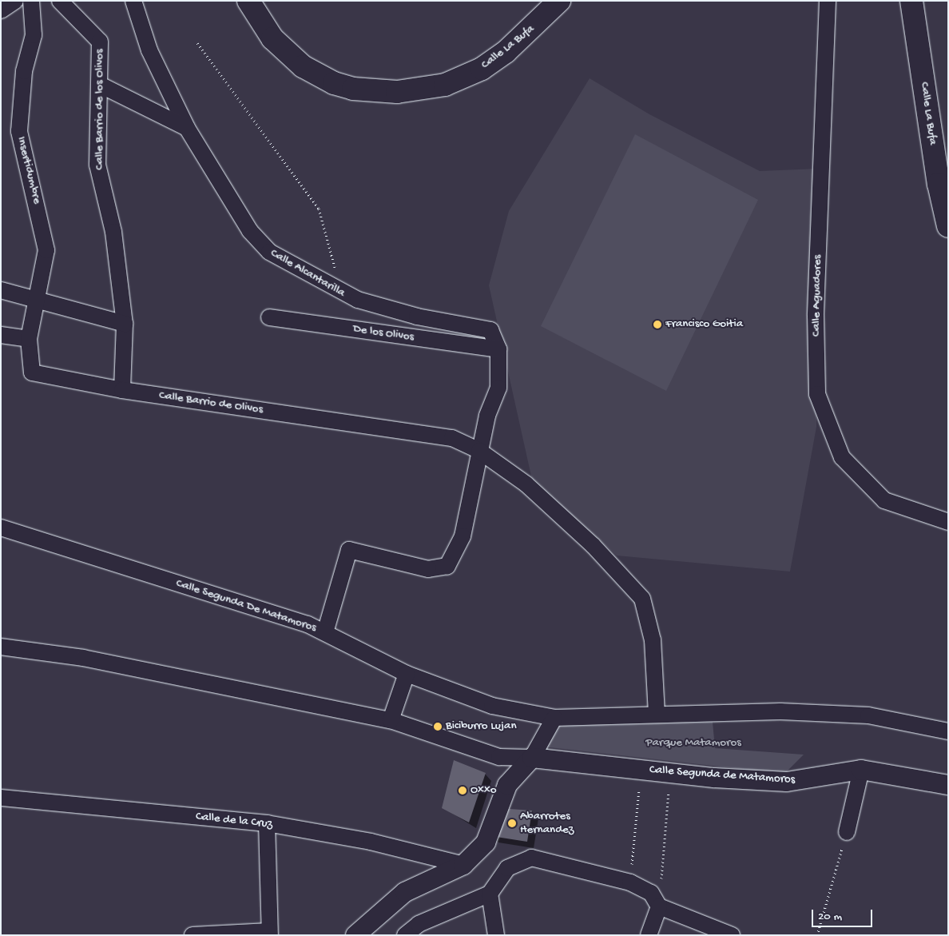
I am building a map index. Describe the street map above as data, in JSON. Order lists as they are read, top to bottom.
{
  "streets": {
    "main road": ["Calle La Bufa"],
    "street": [
      "Calle Barrio de los Olivos",
      "Insertidumbre",
      "Calle Alcantarilla",
      "Calle Aguadores",
      "De los Olivos",
      "Calle Barrio de Olivos",
      "Calle Segunda De Matamoros",
      "Calle Segunda de Matamoros",
      "Calle de la Cruz"
    ]
  },
  "crossings": [
    ["Calle Barrio de los Olivos", "Calle Barrio de Olivos"],
    ["Insertidumbre", "Calle Barrio de Olivos"],
    ["Calle Alcantarilla", "De los Olivos"]
  ],
  "parks": ["Parque Matamoros"],
  "places": [
    "Francisco Goitia",
    "Biciburro Lujan",
    "Oxxo",
    "Abarrotes Hernandez"
  ],
  "scale_bar": "20 m"
}
